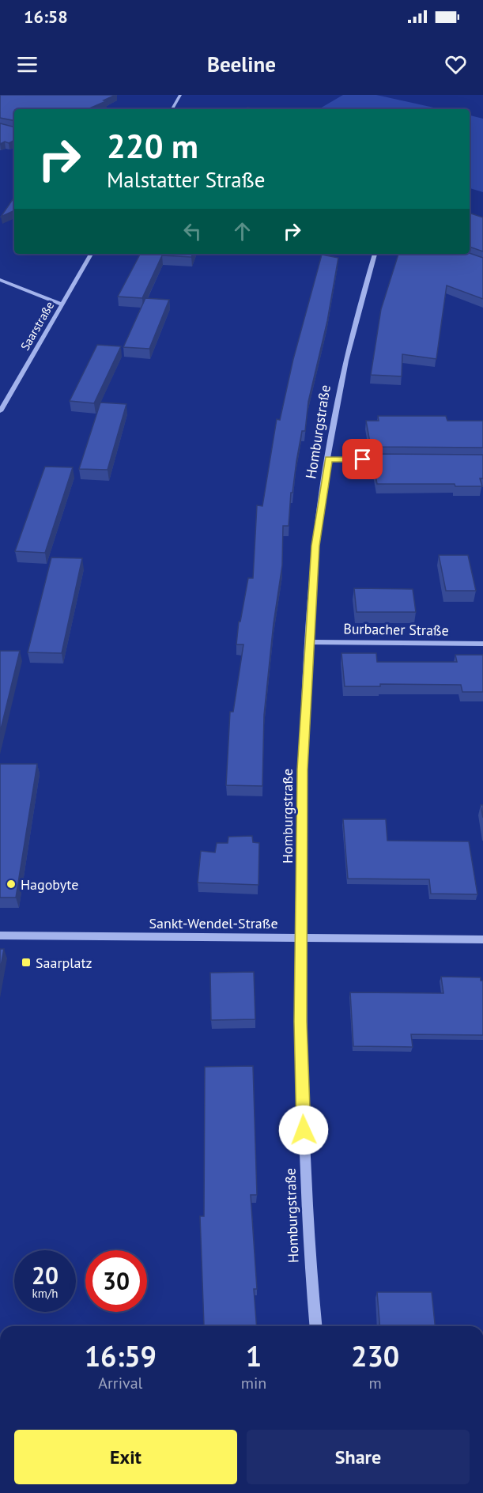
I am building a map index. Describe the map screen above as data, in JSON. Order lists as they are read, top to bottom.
{
  "streets": {
    "street": [
      "Saarstraße",
      "Homburgstraße",
      "Burbacher Straße",
      "Sankt-Wendel-Straße"
    ]
  },
  "crossings": [
    ["Homburgstraße", "Burbacher Straße"],
    ["Homburgstraße", "Sankt-Wendel-Straße"]
  ],
  "places": {
    "other": ["Hagobyte"],
    "transit": ["Saarplatz"]
  },
  "page": {
    "status": "16:58",
    "header": "Beeline",
    "turn": ["220 m", "Malstatter Straße"],
    "speed": "20 km/h",
    "limit": "30",
    "eta": [
      "16:59",
      "Arrival",
      "1",
      "min",
      "230",
      "m"
    ],
    "buttons": ["Exit", "Share"]
  }
}
